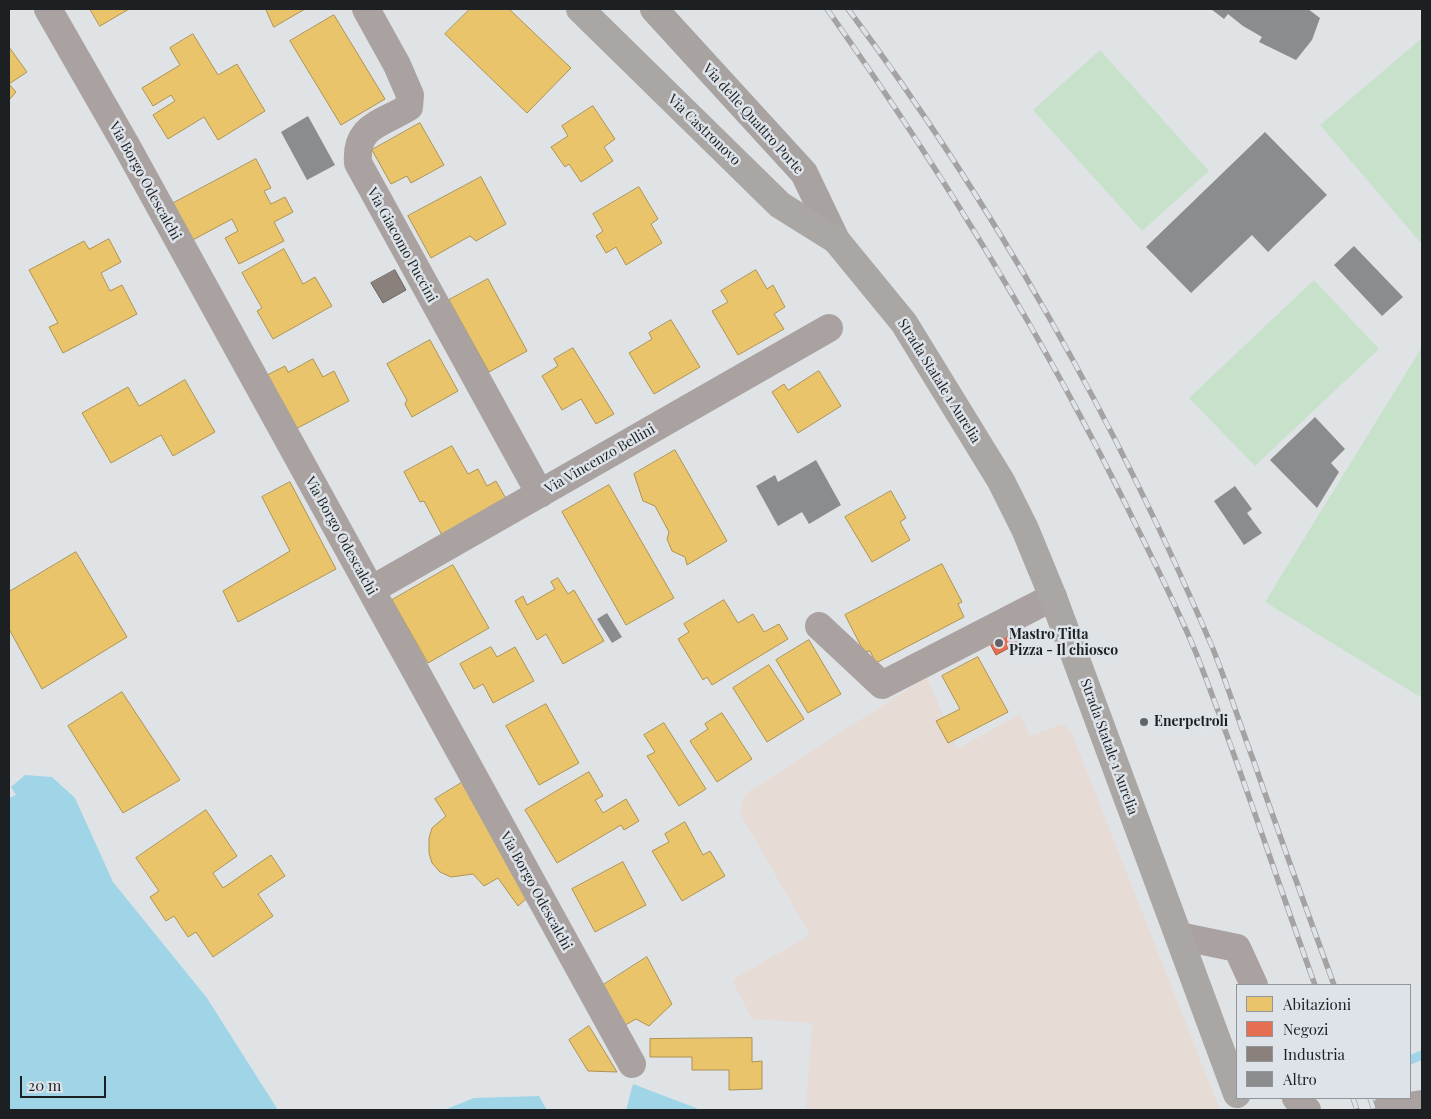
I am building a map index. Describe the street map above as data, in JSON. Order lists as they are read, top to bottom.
{
  "streets": {
    "main road": ["Via delle Quattro Porte", "Via Castronovo", "Strada Statale 1 Aurelia"],
    "street": ["Via Borgo Odescalchi", "Via Giacomo Puccini", "Via Vincenzo Bellini"]
  },
  "crossings": [
    ["Via delle Quattro Porte", "Via Castronovo"],
    ["Via delle Quattro Porte", "Strada Statale 1 Aurelia"],
    ["Via Castronovo", "Strada Statale 1 Aurelia"],
    ["Via Borgo Odescalchi", "Via Vincenzo Bellini"],
    ["Via Giacomo Puccini", "Via Vincenzo Bellini"]
  ],
  "places": ["Mastro Titta Pizza - Il chiosco", "Enerpetroli"],
  "legend": [
    "Abitazioni",
    "Negozi",
    "Industria",
    "Altro"
  ],
  "scale_bar": "20 m"
}
